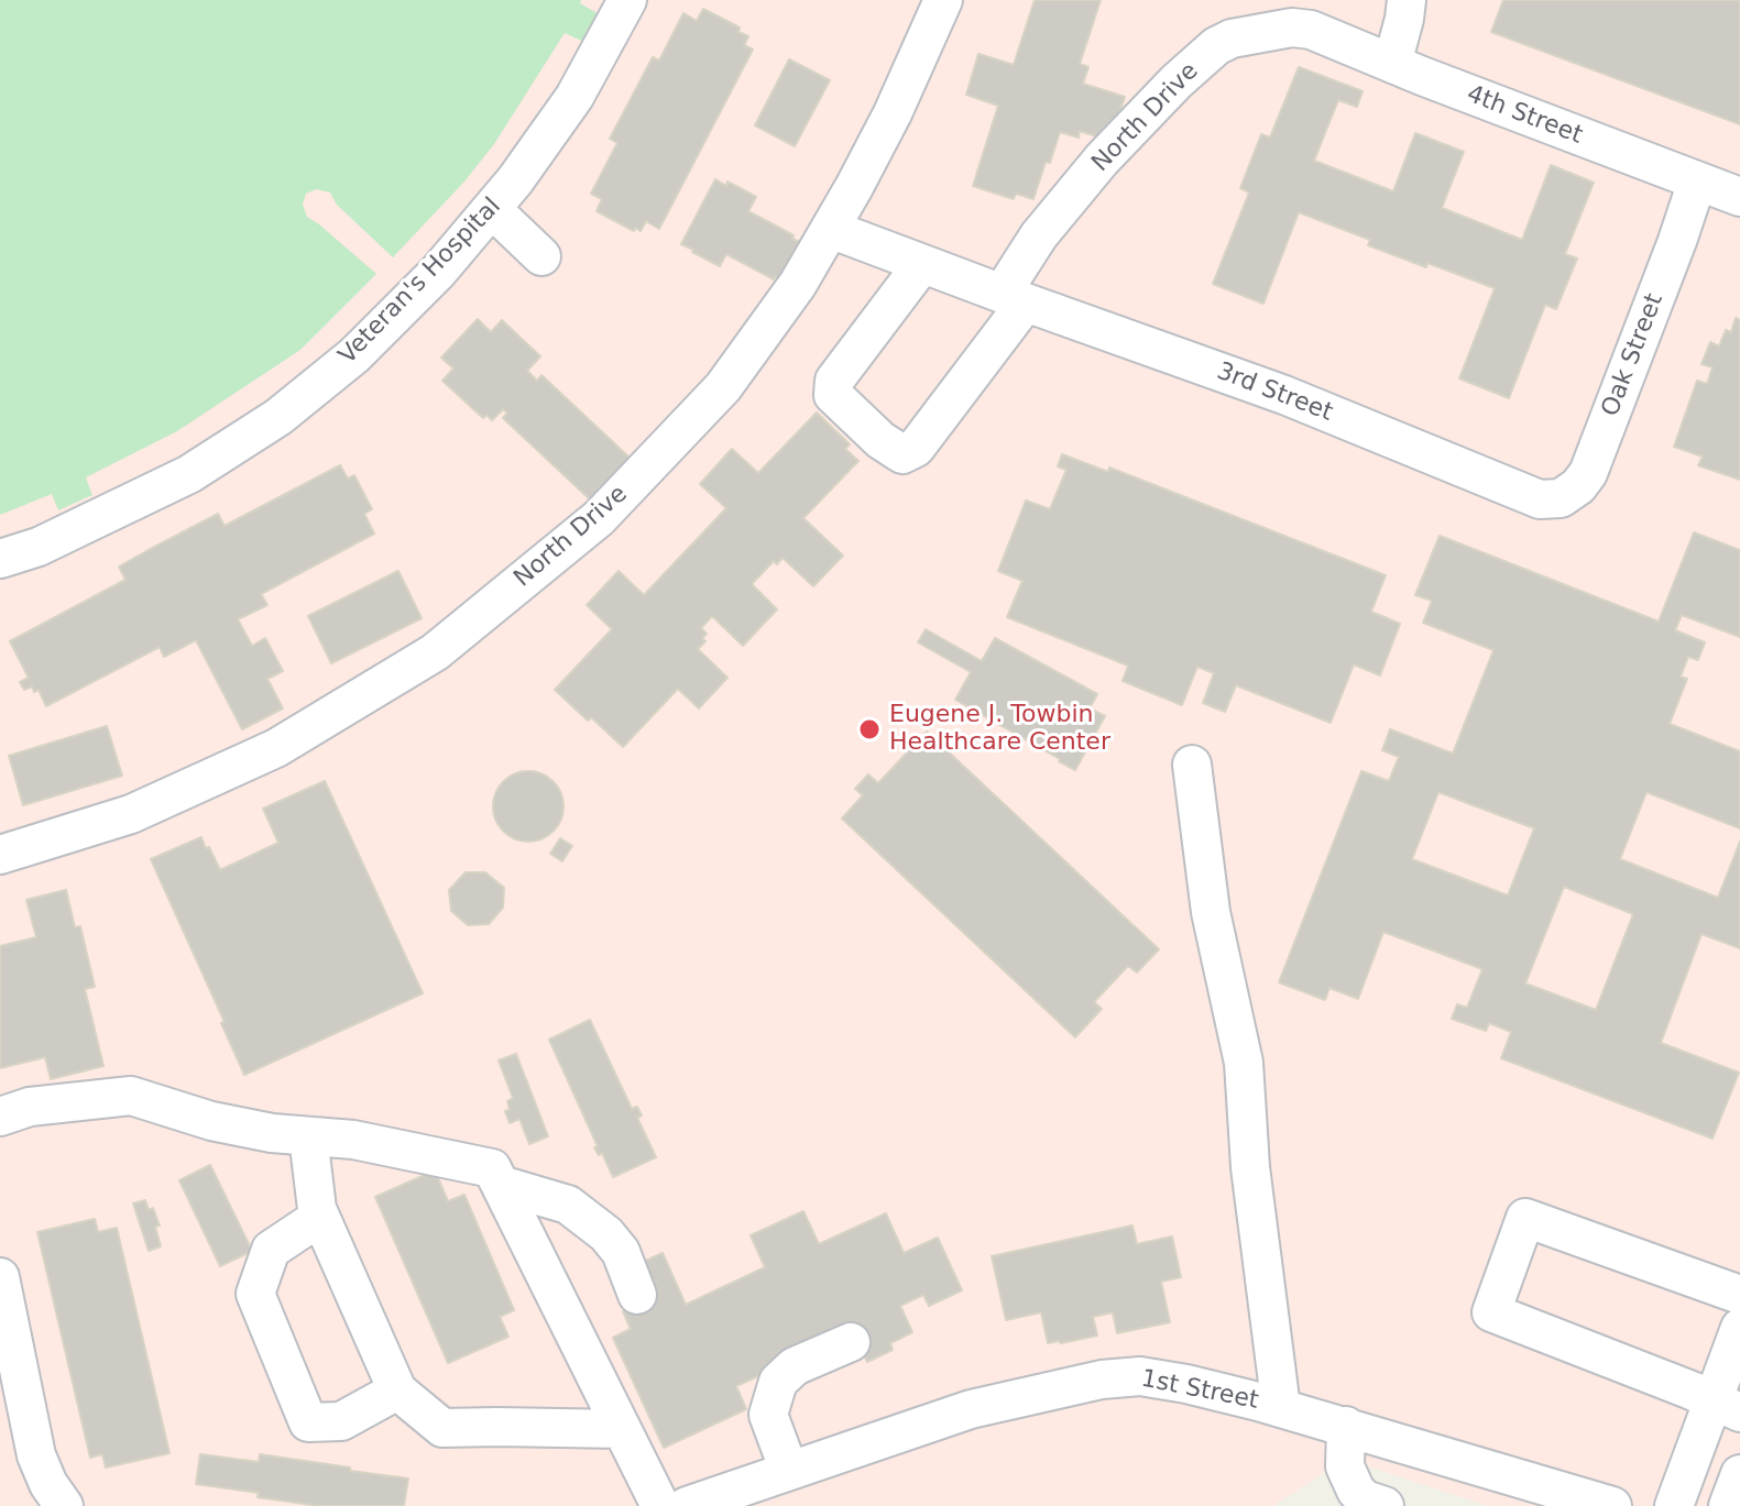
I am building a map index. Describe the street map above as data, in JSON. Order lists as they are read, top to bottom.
{
  "streets": {
    "street": [
      "4th Street",
      "North Drive",
      "Veteran's Hospital",
      "Oak Street",
      "3rd Street",
      "1st Street"
    ]
  },
  "crossings": [
    ["4th Street", "North Drive"],
    ["4th Street", "Oak Street"],
    ["North Drive", "3rd Street"],
    ["Oak Street", "3rd Street"]
  ],
  "places": ["Eugene J. Towbin Healthcare Center"]
}
